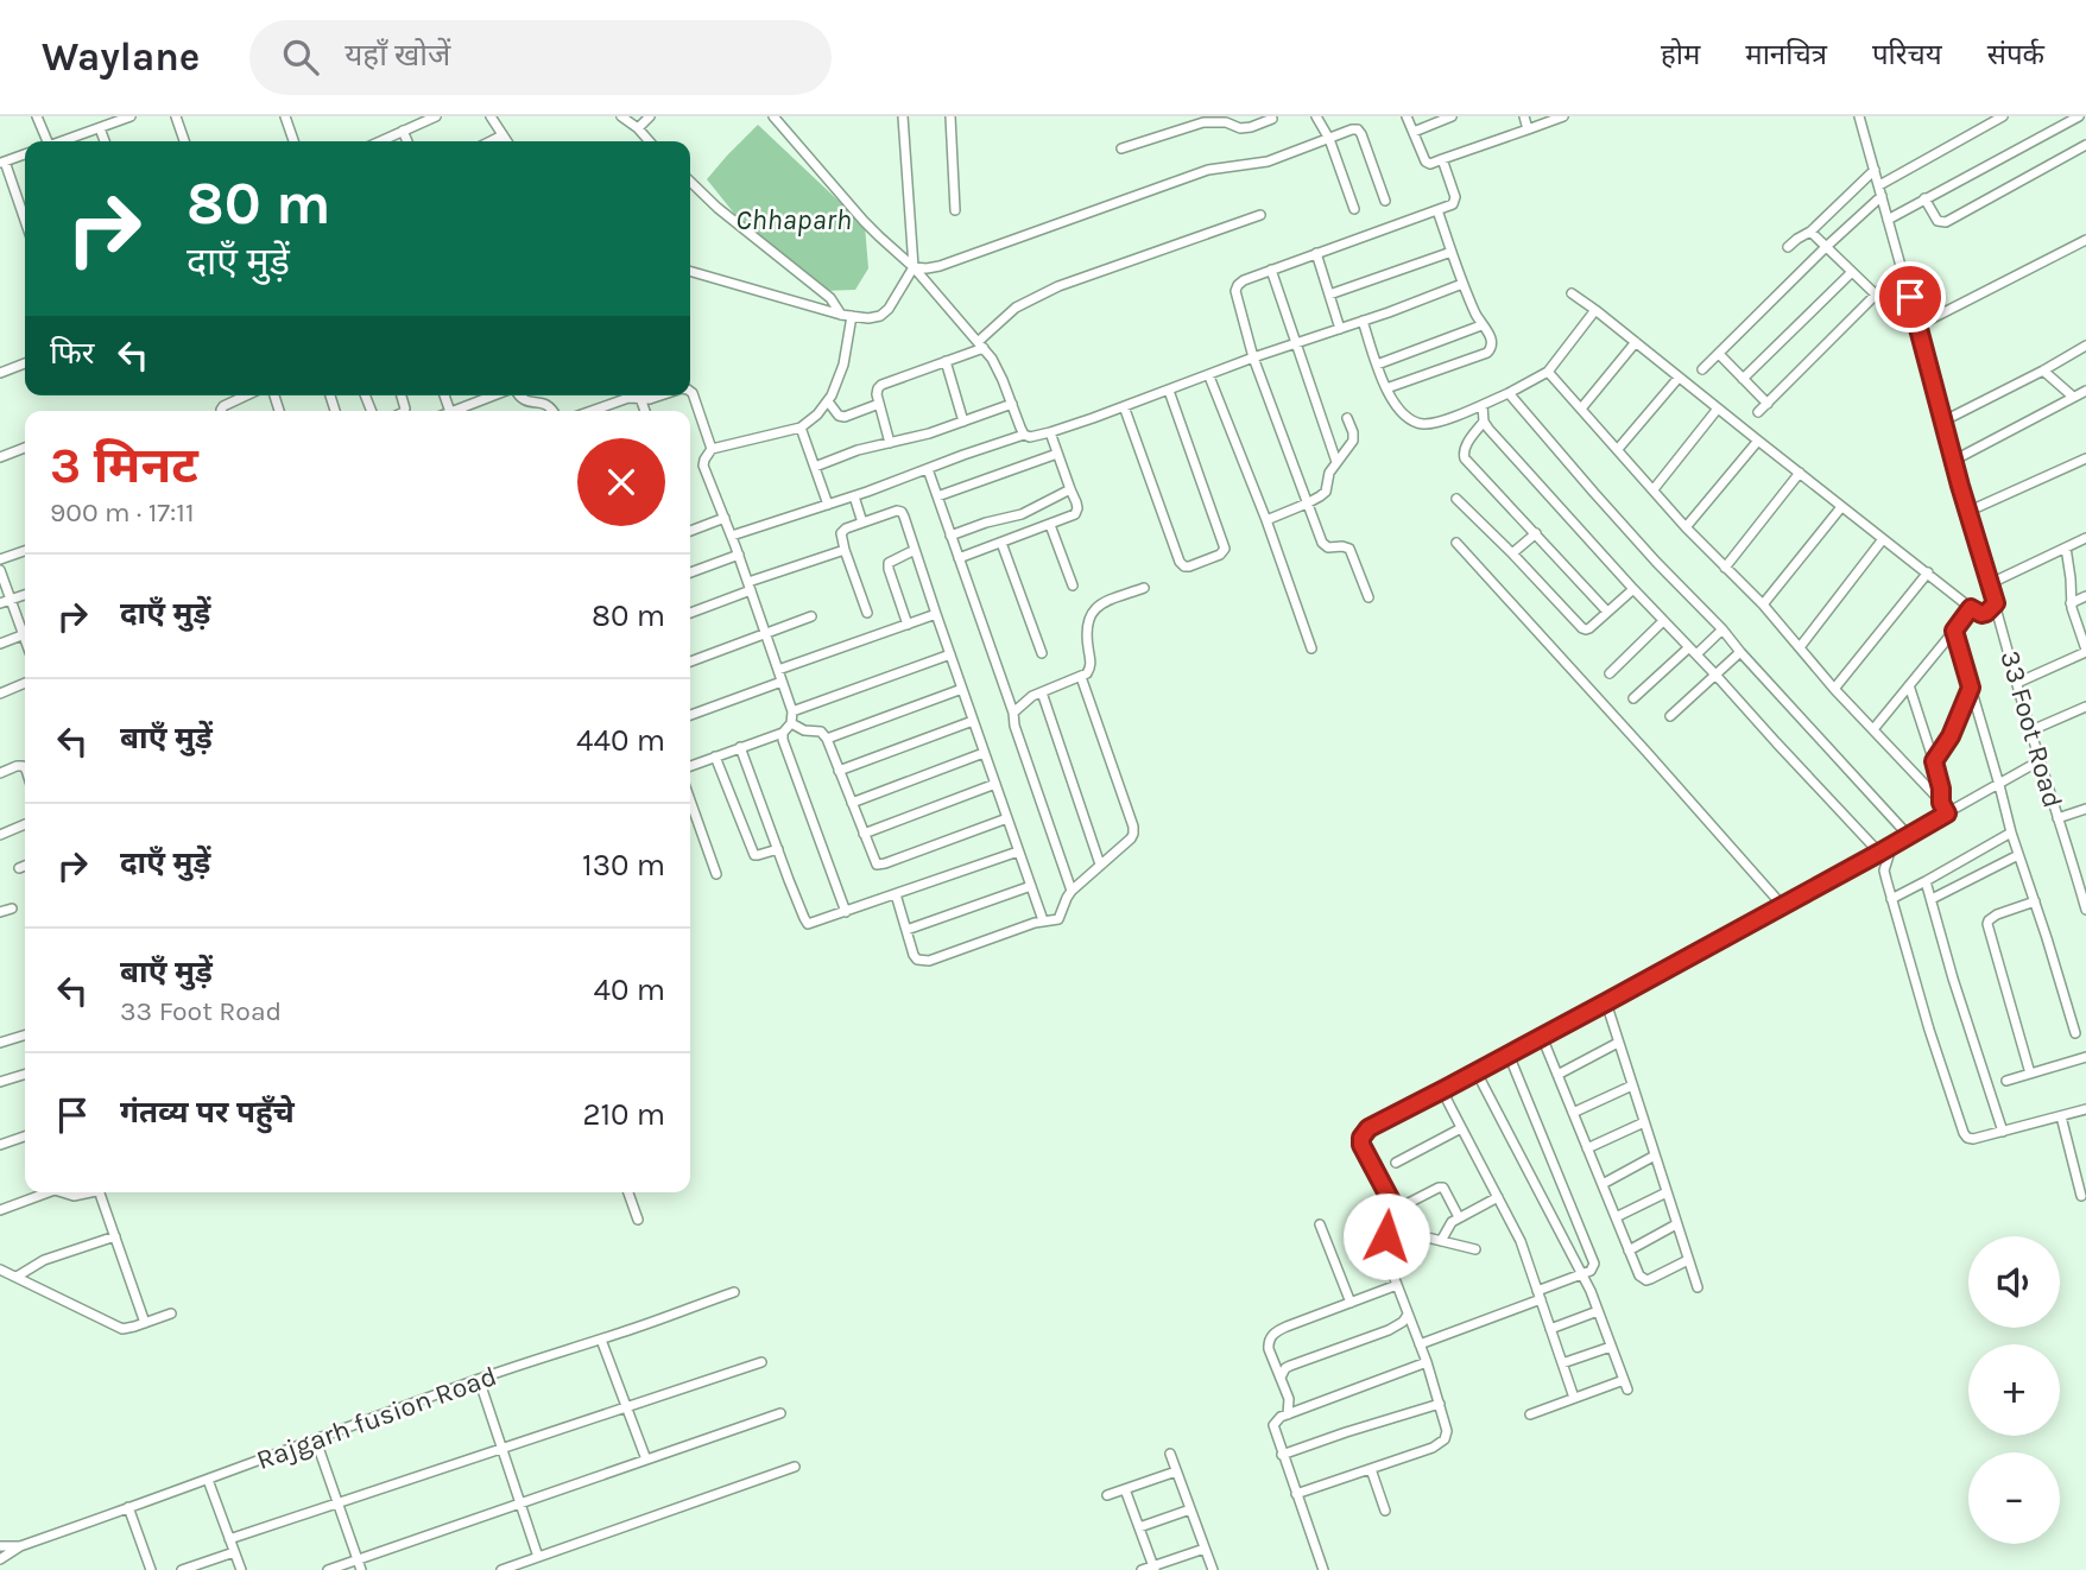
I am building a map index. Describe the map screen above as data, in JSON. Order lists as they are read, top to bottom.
{
  "streets": {
    "street": ["33 Foot Road", "Rajgarh fusion Road"]
  },
  "water": ["Chhaparh"],
  "page": {
    "header": "Waylane",
    "search": "यहाँ खोजें",
    "nav": [
      "होम",
      "मानचित्र",
      "परिचय",
      "संपर्क"
    ],
    "turn": ["80 m", "दाएँ मुड़ें"],
    "then": "फिर",
    "heading": ["3 मिनट", "900 m · 17:11"],
    "list": [
      {
        "name": "दाएँ मुड़ें",
        "value": "80 m"
      },
      {
        "name": "बाएँ मुड़ें",
        "value": "440 m"
      },
      {
        "name": "दाएँ मुड़ें",
        "value": "130 m"
      },
      {
        "name": "बाएँ मुड़ें",
        "note": "33 Foot Road",
        "value": "40 m"
      },
      {
        "name": "गंतव्य पर पहुँचे",
        "value": "210 m"
      }
    ],
    "map_buttons": ["+", "−"]
  }
}
